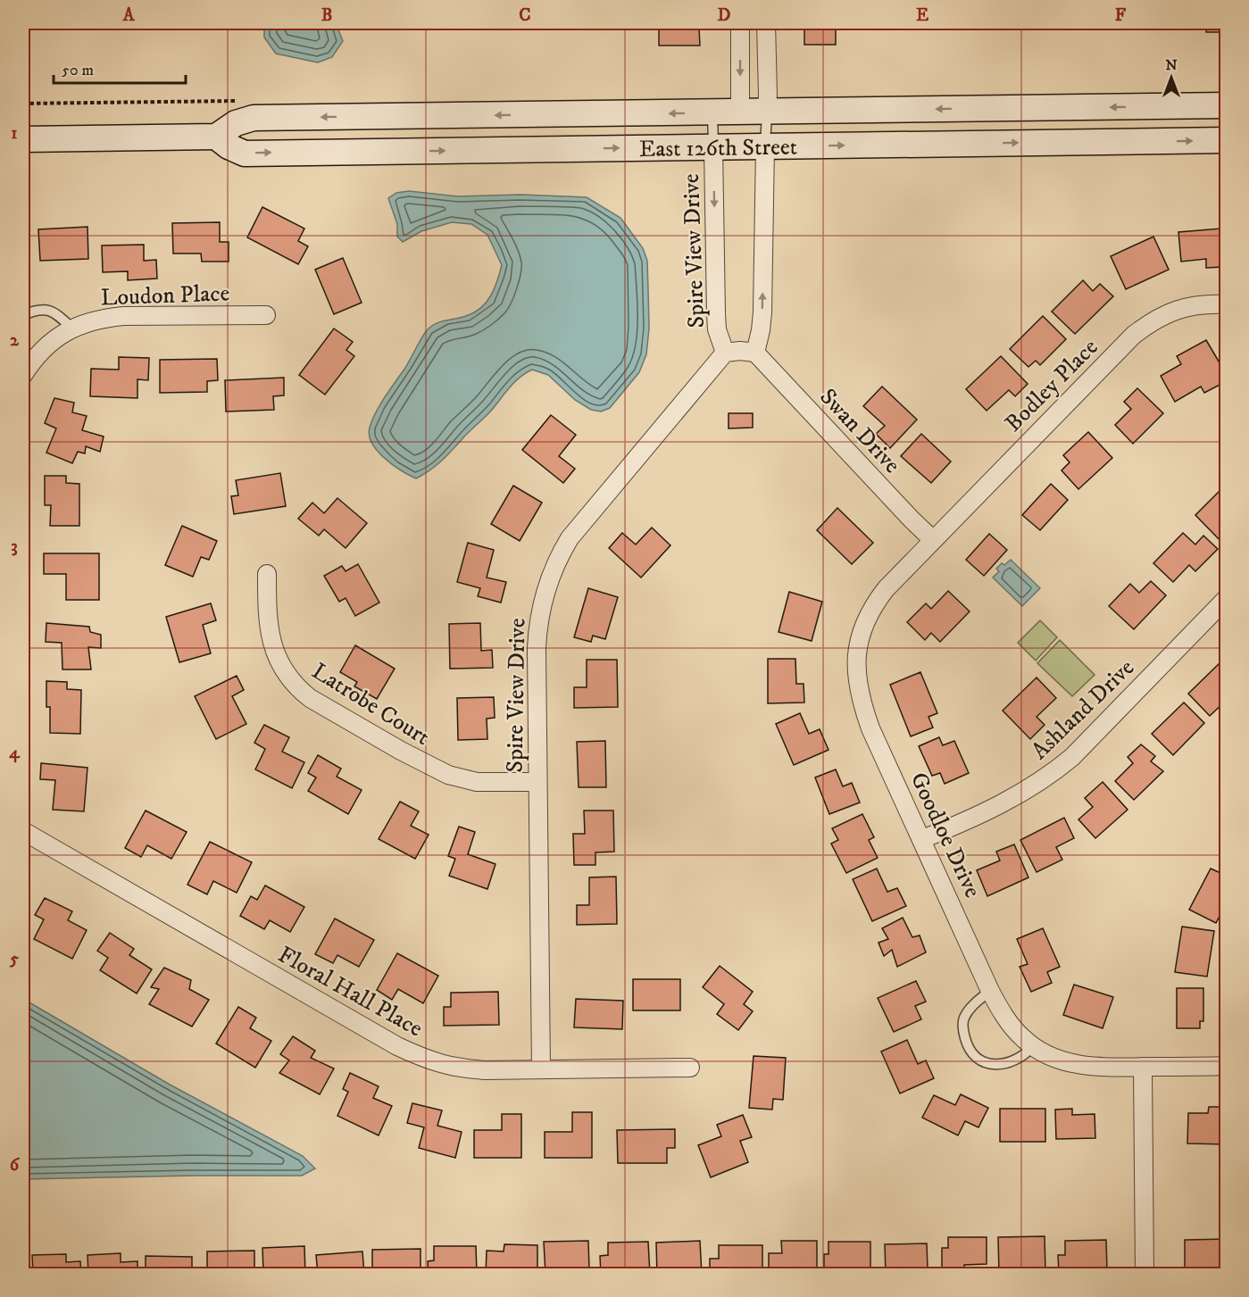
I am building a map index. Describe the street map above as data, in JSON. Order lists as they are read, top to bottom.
{
  "streets": {
    "main road": ["East 126th Street"],
    "street": [
      "Spire View Drive",
      "Loudon Place",
      "Bodley Place",
      "Swan Drive",
      "Latrobe Court",
      "Ashland Drive",
      "Goodloe Drive",
      "Floral Hall Place"
    ]
  },
  "crossings": [
    ["East 126th Street", "Spire View Drive"],
    ["Spire View Drive", "Swan Drive"],
    ["Spire View Drive", "Latrobe Court"],
    ["Spire View Drive", "Floral Hall Place"],
    ["Bodley Place", "Swan Drive"],
    ["Bodley Place", "Goodloe Drive"],
    ["Swan Drive", "Goodloe Drive"],
    ["Ashland Drive", "Goodloe Drive"]
  ],
  "scale_bar": "50 m",
  "north": "top",
  "grid": {
    "columns": [
      "A",
      "B",
      "C",
      "D",
      "E",
      "F"
    ],
    "rows": [
      "1",
      "2",
      "3",
      "4",
      "5",
      "6"
    ]
  }
}
